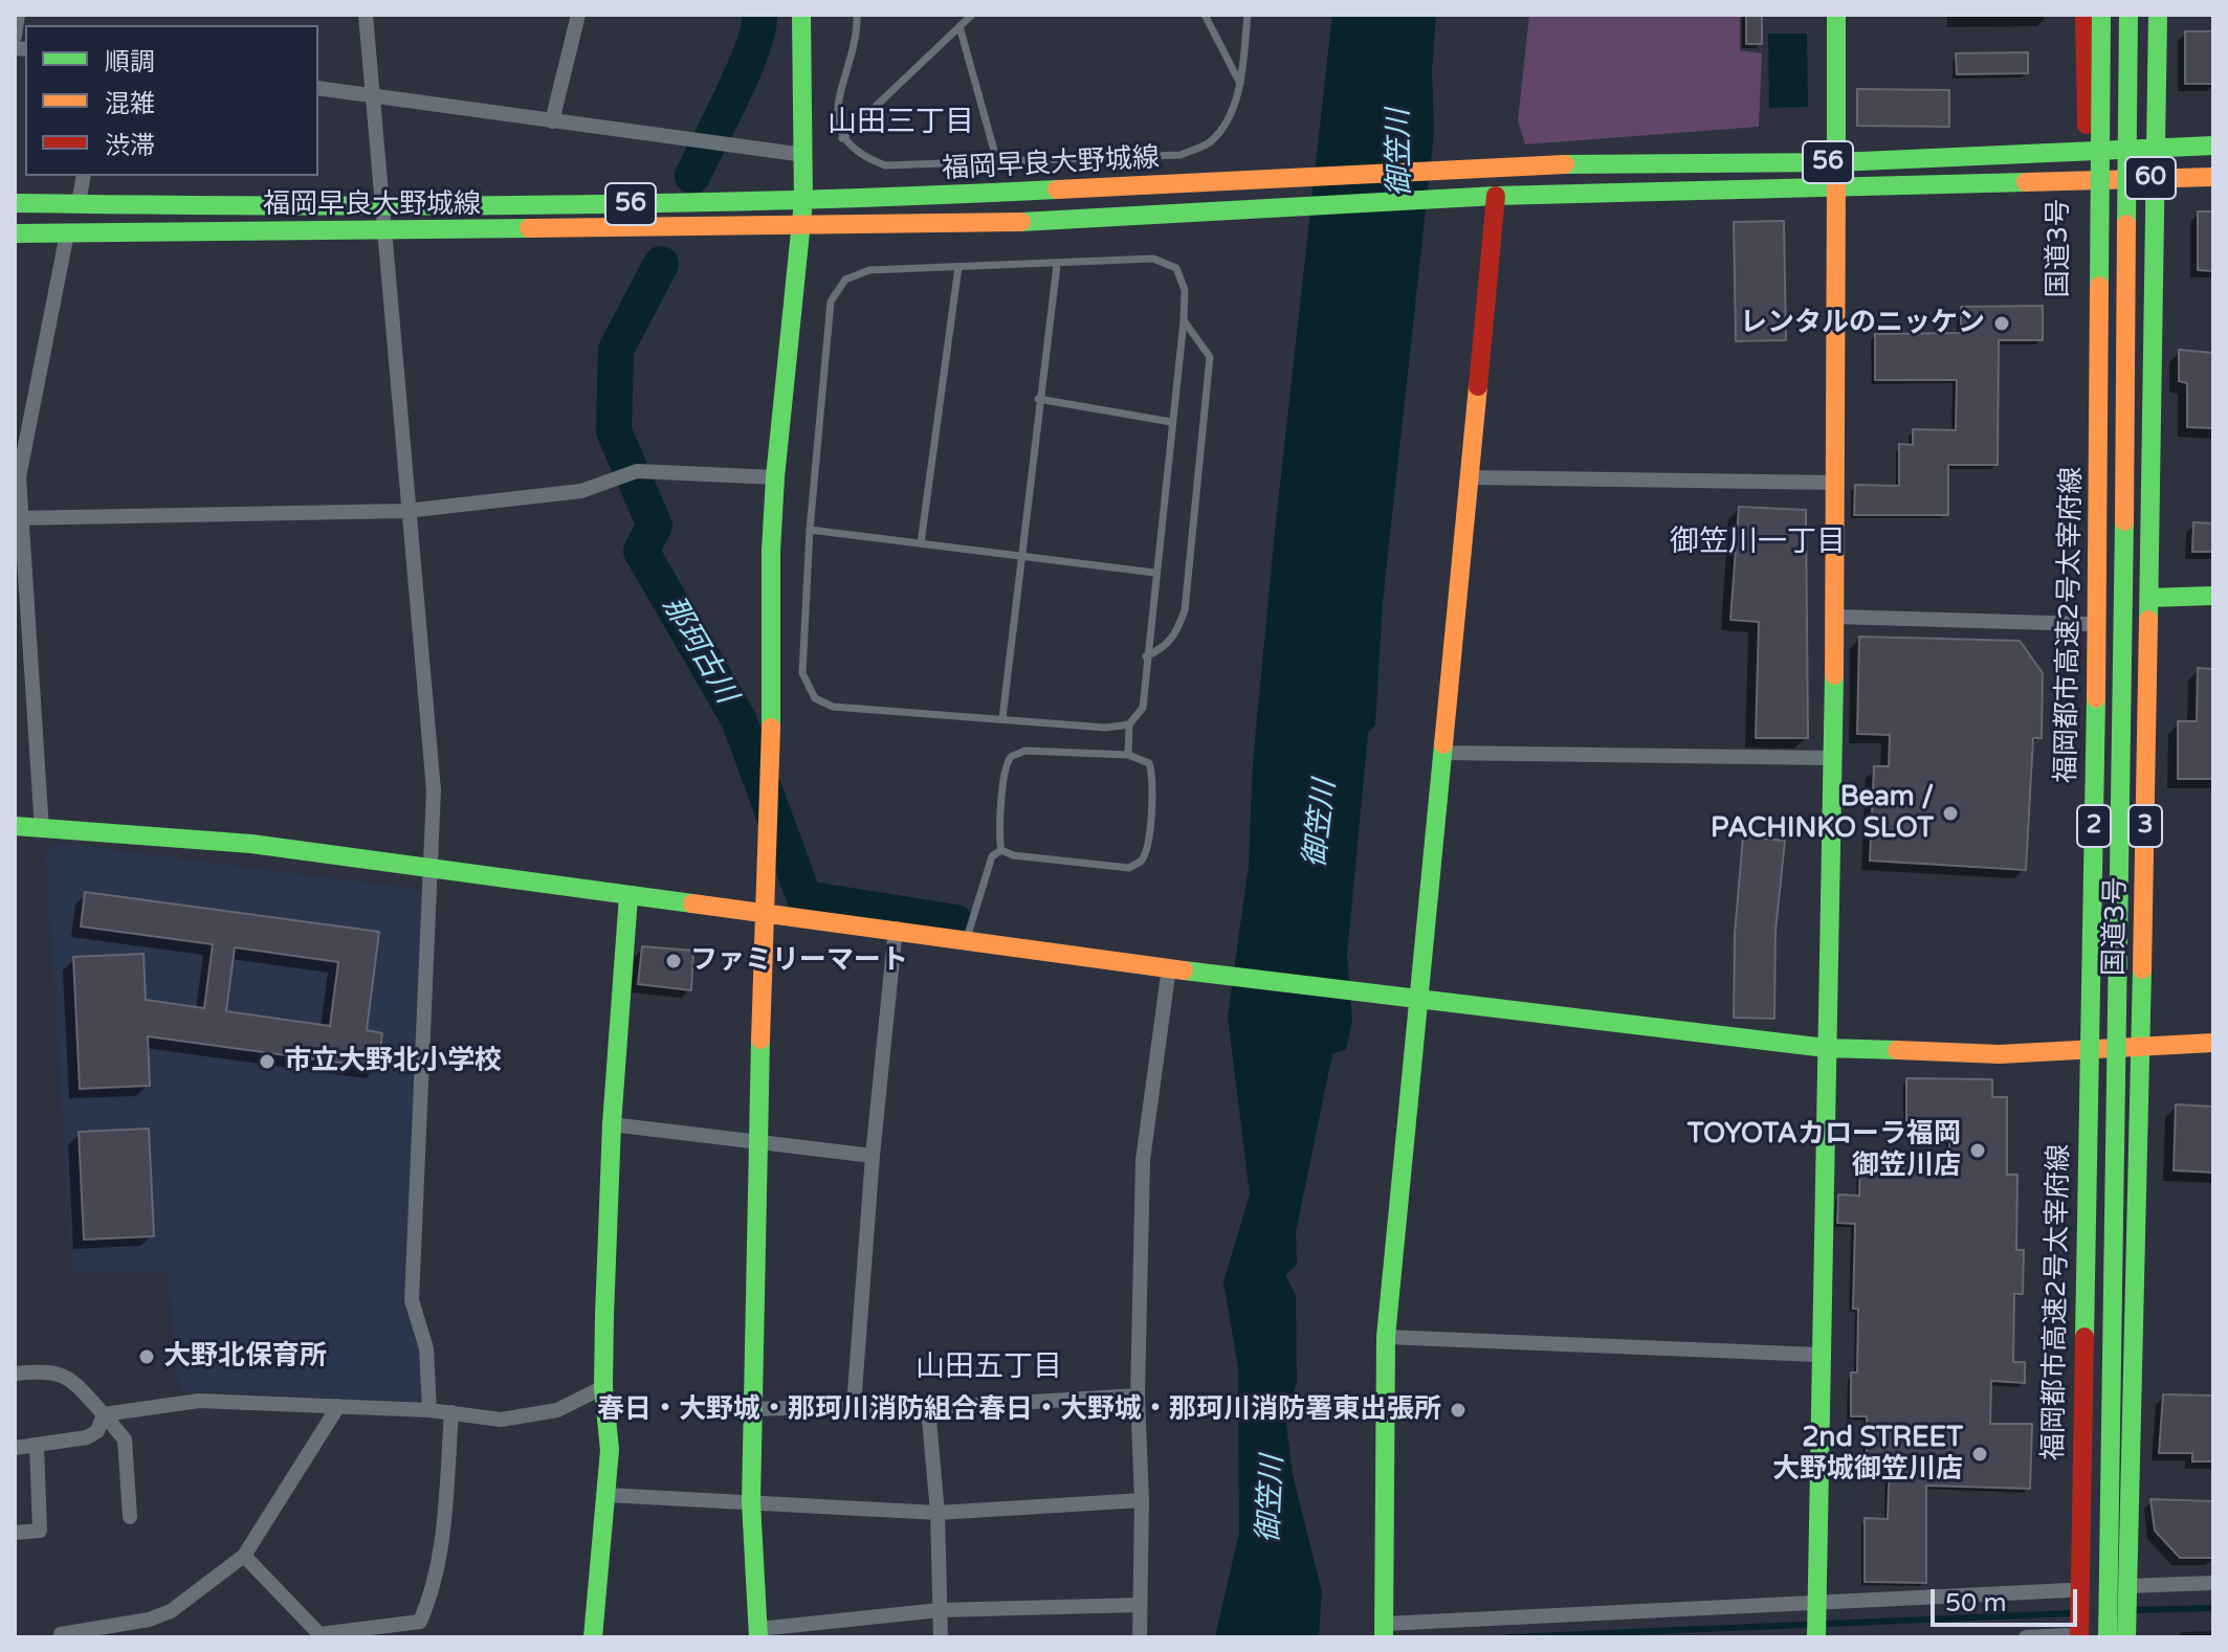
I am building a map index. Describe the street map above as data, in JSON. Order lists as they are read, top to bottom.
{
  "streets": {
    "main road": [
      "56",
      "福岡早良大野城線",
      "60",
      "国道3号",
      "福岡都市高速2号太宰府線",
      "2",
      "3"
    ]
  },
  "crossings": [
    ["福岡早良大野城線", "60"],
    ["福岡早良大野城線", "国道3号"],
    ["60", "国道3号"],
    ["国道3号", "福岡都市高速2号太宰府線"]
  ],
  "districts": ["山田三丁目", "御笠川一丁目", "山田五丁目"],
  "water": ["御笠川", "那珂古川"],
  "places": [
    "レンタルのニッケン",
    "Beam / PACHINKO SLOT",
    "ファミリーマート",
    "市立大野北小学校",
    "TOYOTAカローラ福岡 御笠川店",
    "大野北保育所",
    "春日・大野城・那珂川消防組合春日・大野城・那珂川消防署東出張所",
    "2nd STREET 大野城御笠川店"
  ],
  "legend": ["順調", "混雑", "渋滞"],
  "scale_bar": "50 m"
}
